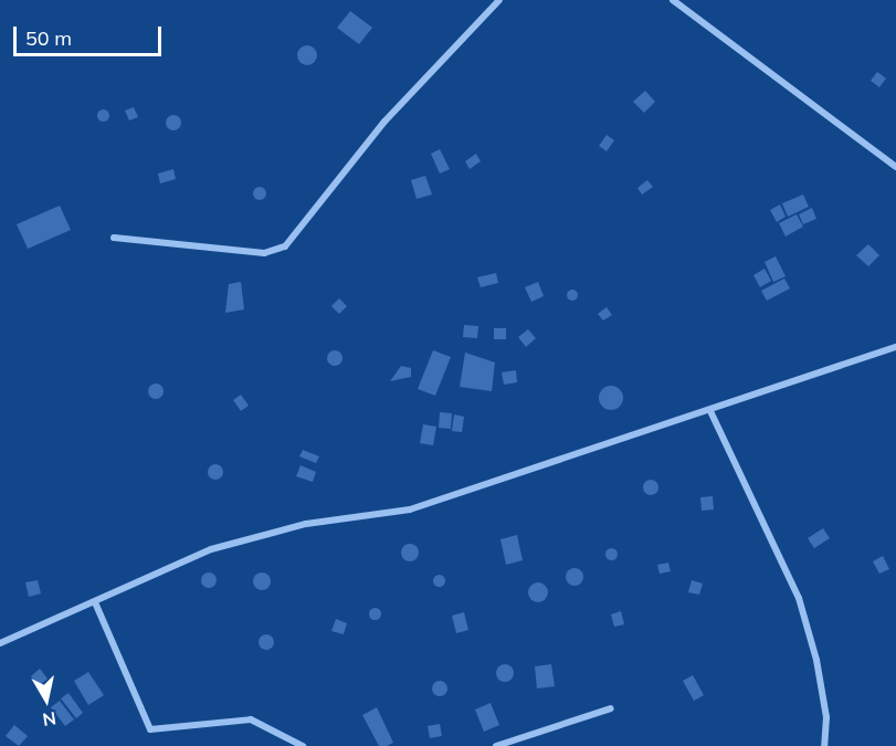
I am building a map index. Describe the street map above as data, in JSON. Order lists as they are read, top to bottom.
{
  "scale_bar": "50 m",
  "north": "bottom"
}
